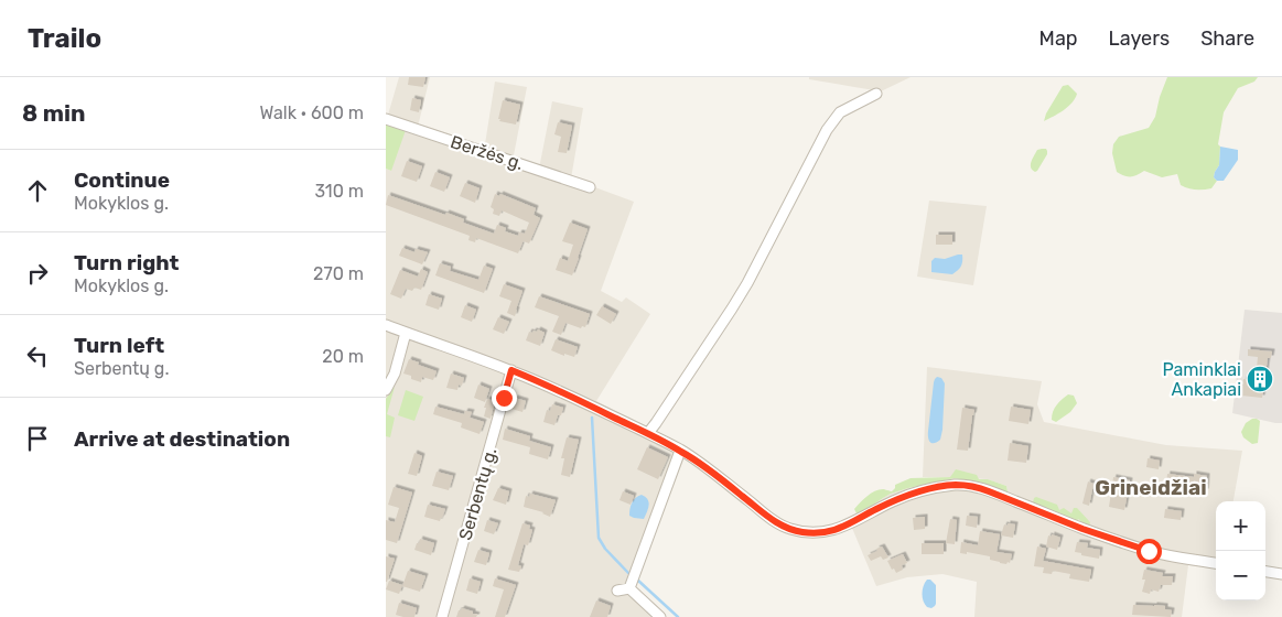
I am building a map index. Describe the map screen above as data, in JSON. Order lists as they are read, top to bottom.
{
  "streets": {
    "street": ["Beržės g.", "Serbentų g."]
  },
  "districts": ["Grineidžiai"],
  "places": {
    "building": ["Paminklai Ankapiai"]
  },
  "page": {
    "header": "Trailo",
    "nav": ["Map", "Layers", "Share"],
    "heading": ["8 min", "Walk · 600 m"],
    "list": [
      ["Continue", "Mokyklos g.", "310 m"],
      ["Turn right", "Mokyklos g.", "270 m"],
      ["Turn left", "Serbentų g.", "20 m"],
      "Arrive at destination"
    ],
    "map_buttons": ["+", "−"]
  }
}
